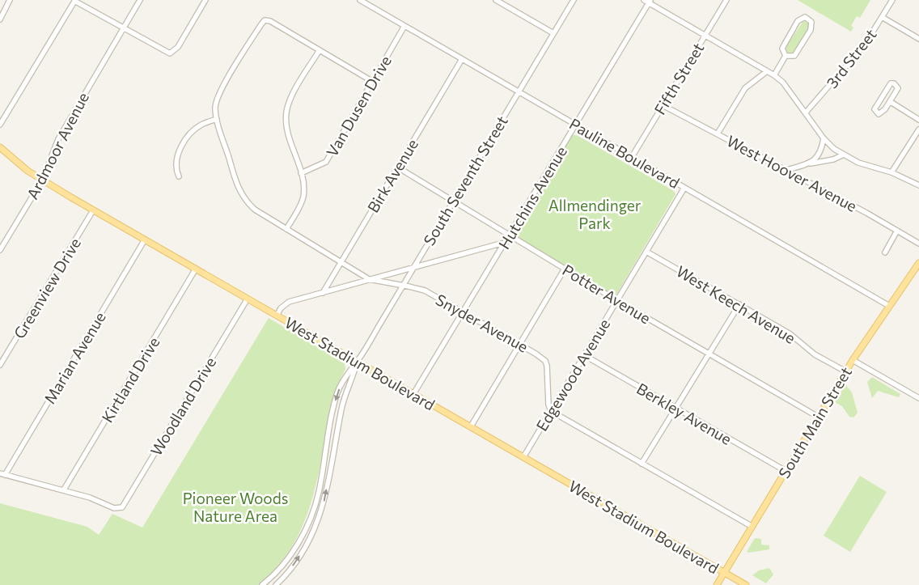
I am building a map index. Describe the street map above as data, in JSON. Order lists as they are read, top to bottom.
{
  "streets": {
    "main road": ["West Stadium Boulevard", "South Main Street"],
    "street": [
      "3rd Street",
      "Fifth Street",
      "Van Dusen Drive",
      "Ardmoor Avenue",
      "Pauline Boulevard",
      "West Hoover Avenue",
      "Birk Avenue",
      "South Seventh Street",
      "Hutchins Avenue",
      "Greenview Drive",
      "Potter Avenue",
      "West Keech Avenue",
      "Snyder Avenue",
      "Marian Avenue",
      "Edgewood Avenue",
      "Kirtland Drive",
      "Woodland Drive",
      "Berkley Avenue"
    ]
  },
  "crossings": [
    ["Fifth Street", "Pauline Boulevard"],
    ["Fifth Street", "West Hoover Avenue"],
    ["Van Dusen Drive", "Pauline Boulevard"],
    ["Ardmoor Avenue", "West Stadium Boulevard"],
    ["Pauline Boulevard", "Birk Avenue"],
    ["Pauline Boulevard", "South Seventh Street"],
    ["Pauline Boulevard", "Hutchins Avenue"],
    ["Pauline Boulevard", "Edgewood Avenue"],
    ["Pauline Boulevard", "South Main Street"],
    ["Birk Avenue", "Potter Avenue"],
    ["Birk Avenue", "Snyder Avenue"],
    ["South Seventh Street", "Potter Avenue"],
    ["South Seventh Street", "Snyder Avenue"],
    ["South Seventh Street", "West Stadium Boulevard"],
    ["Hutchins Avenue", "Potter Avenue"],
    ["Hutchins Avenue", "Snyder Avenue"],
    ["Hutchins Avenue", "West Stadium Boulevard"],
    ["Greenview Drive", "West Stadium Boulevard"],
    ["Potter Avenue", "Edgewood Avenue"],
    ["Potter Avenue", "South Main Street"],
    ["West Keech Avenue", "Edgewood Avenue"],
    ["West Keech Avenue", "South Main Street"],
    ["Snyder Avenue", "Edgewood Avenue"],
    ["Marian Avenue", "West Stadium Boulevard"],
    ["West Stadium Boulevard", "Edgewood Avenue"],
    ["West Stadium Boulevard", "Kirtland Drive"],
    ["West Stadium Boulevard", "Woodland Drive"],
    ["West Stadium Boulevard", "South Main Street"],
    ["Edgewood Avenue", "Berkley Avenue"],
    ["Kirtland Drive", "Woodland Drive"],
    ["Berkley Avenue", "South Main Street"]
  ],
  "parks": ["Allmendinger Park", "Pioneer Woods Nature Area"]
}
